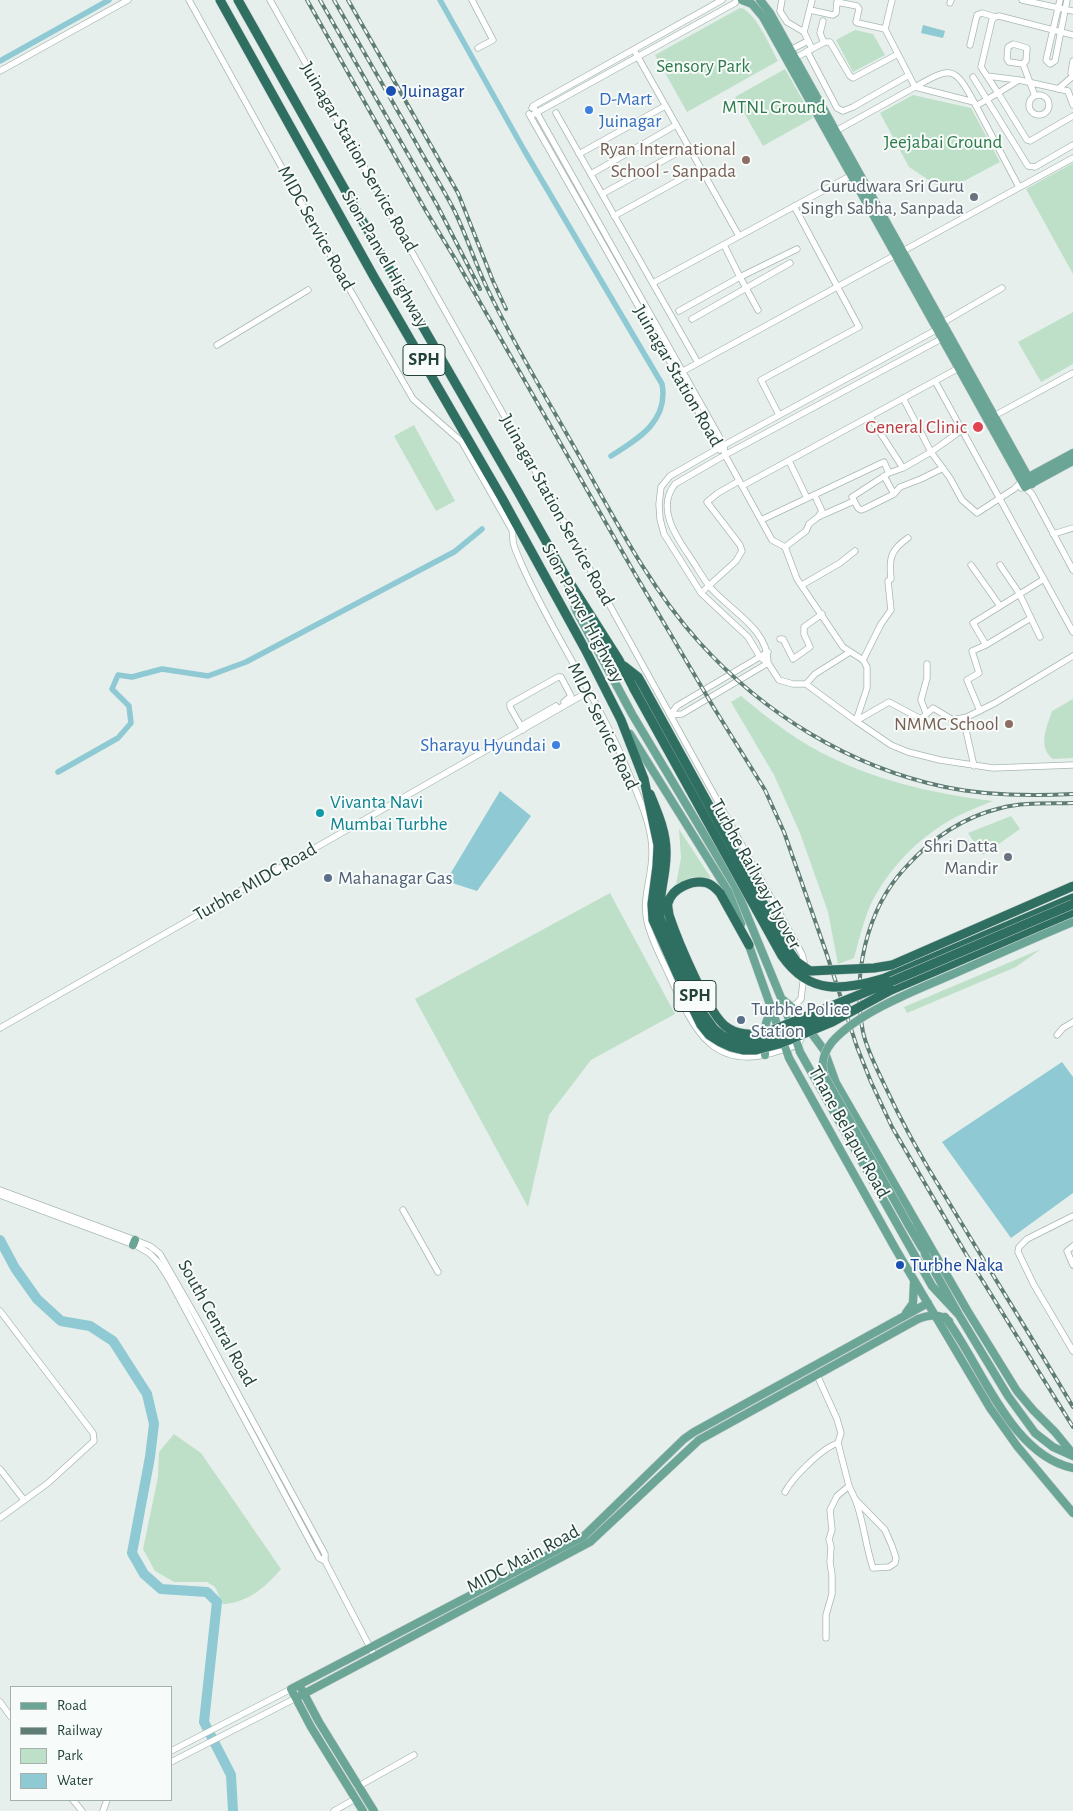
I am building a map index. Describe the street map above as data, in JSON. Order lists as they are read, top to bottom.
{
  "streets": {
    "highway": ["Sion-Panvel Highway", "SPH", "Turbhe Railway Flyover"],
    "main road": ["Thane Belapur Road", "MIDC Main Road"],
    "street": [
      "Juinagar Station Service Road",
      "MIDC Service Road",
      "Juinagar Station Road",
      "Turbhe MIDC Road",
      "South Central Road"
    ]
  },
  "crossings": [
    ["Juinagar Station Service Road", "Thane Belapur Road"],
    ["MIDC Service Road", "Sion-Panvel Highway"],
    ["MIDC Service Road", "Turbhe MIDC Road"],
    ["MIDC Service Road", "Thane Belapur Road"],
    ["Sion-Panvel Highway", "SPH"],
    ["Sion-Panvel Highway", "Turbhe Railway Flyover"],
    ["Sion-Panvel Highway", "Thane Belapur Road"],
    ["SPH", "Thane Belapur Road"],
    ["Turbhe Railway Flyover", "Thane Belapur Road"],
    ["Thane Belapur Road", "MIDC Main Road"],
    ["South Central Road", "MIDC Main Road"]
  ],
  "parks": ["Sensory Park", "MTNL Ground", "Jeejabai Ground"],
  "places": [
    "Juinagar",
    "D-Mart Juinagar",
    "Ryan International School - Sanpada",
    "Gurudwara Sri Guru Singh Sabha, Sanpada",
    "General Clinic",
    "NMMC School",
    "Sharayu Hyundai",
    "Vivanta Navi Mumbai Turbhe",
    "Shri Datta Mandir",
    "Mahanagar Gas",
    "Turbhe Police Station",
    "Turbhe Naka"
  ],
  "legend": [
    "Road",
    "Railway",
    "Park",
    "Water"
  ]
}
